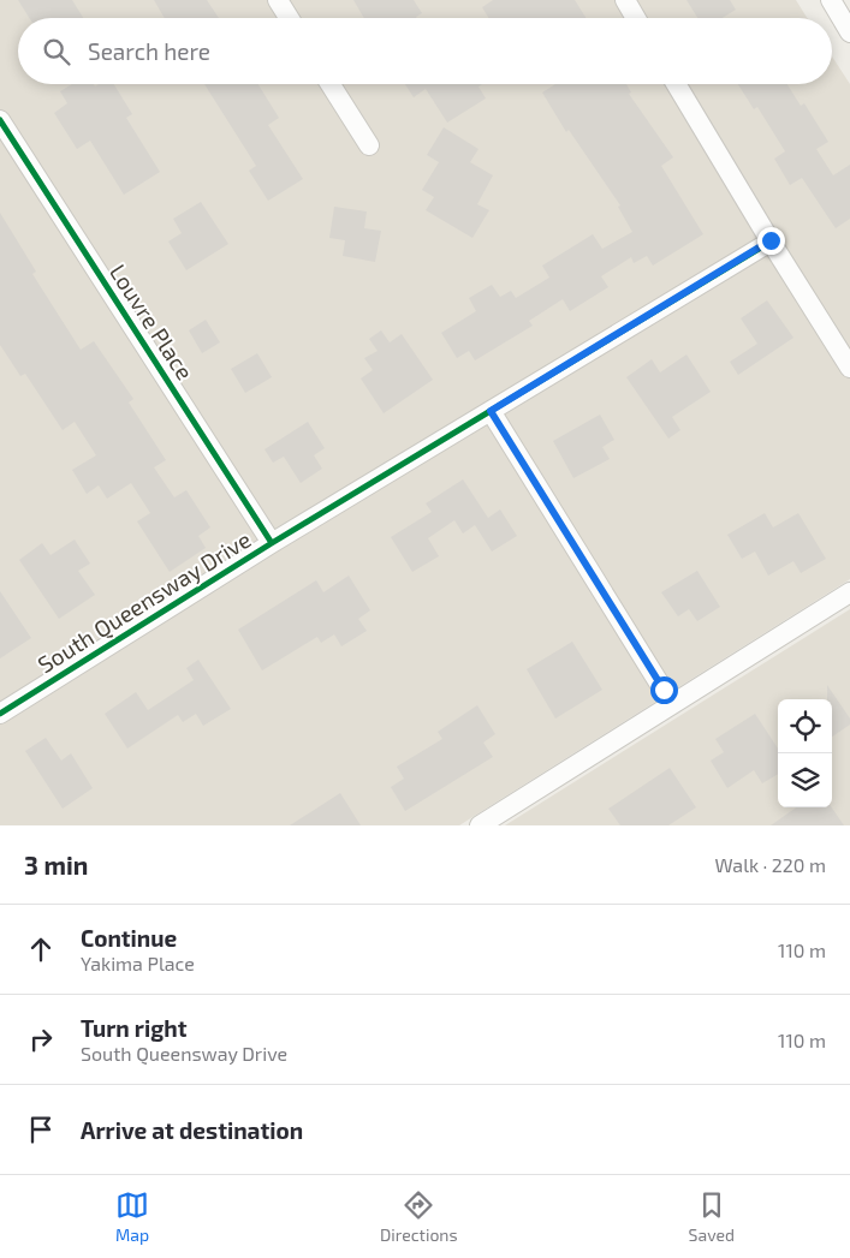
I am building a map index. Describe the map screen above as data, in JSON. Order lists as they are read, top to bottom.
{
  "streets": {
    "street": ["Louvre Place", "South Queensway Drive"]
  },
  "crossings": [
    ["Louvre Place", "South Queensway Drive"]
  ],
  "page": {
    "search": "Search here",
    "heading": ["3 min", "Walk · 220 m"],
    "list": [
      ["Continue", "Yakima Place", "110 m"],
      ["Turn right", "South Queensway Drive", "110 m"],
      "Arrive at destination"
    ],
    "nav": ["Map", "Directions", "Saved"]
  }
}
